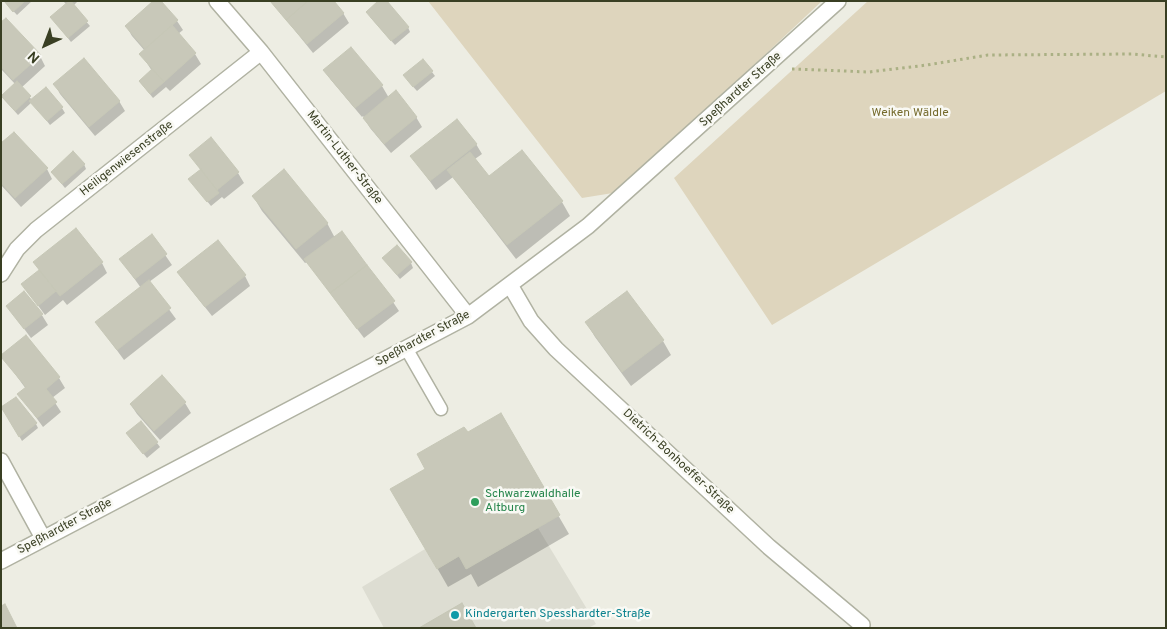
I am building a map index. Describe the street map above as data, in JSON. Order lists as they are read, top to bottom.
{
  "streets": {
    "street": [
      "Speßhardter Straße",
      "Martin-Luther-Straße",
      "Heiligenwiesenstraße",
      "Dietrich-Bonhoeffer-Straße"
    ]
  },
  "crossings": [
    ["Speßhardter Straße", "Martin-Luther-Straße"],
    ["Speßhardter Straße", "Dietrich-Bonhoeffer-Straße"],
    ["Martin-Luther-Straße", "Heiligenwiesenstraße"]
  ],
  "parks": ["Weiken Wäldle"],
  "places": ["Schwarzwaldhalle Altburg", "Kindergarten Spesshardter-Straße"],
  "north": "bottom left"
}
